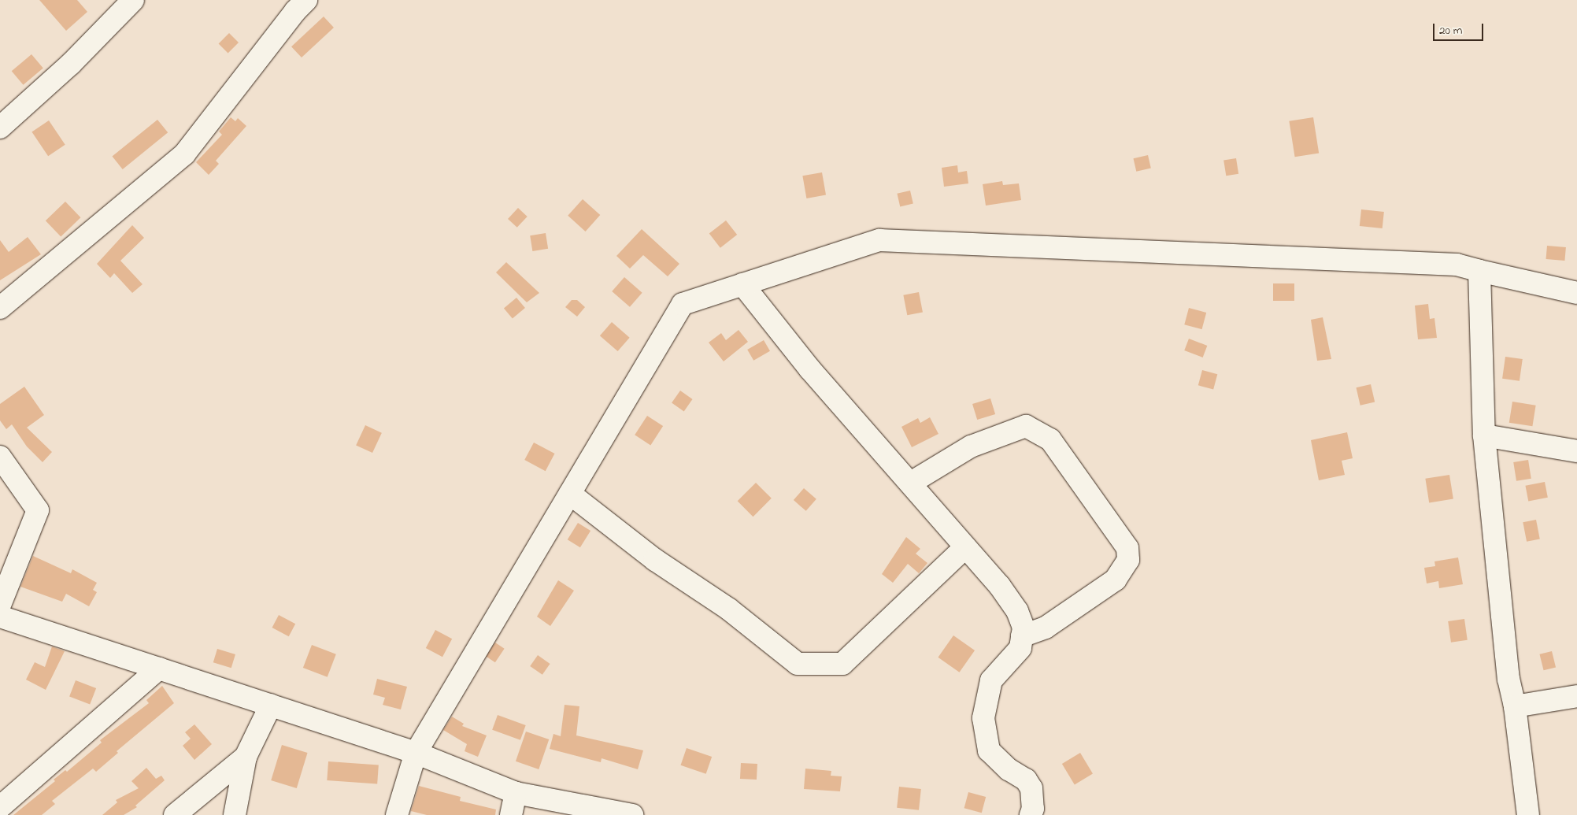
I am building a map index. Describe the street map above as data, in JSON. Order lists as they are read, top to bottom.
{
  "scale_bar": "20 m"
}
